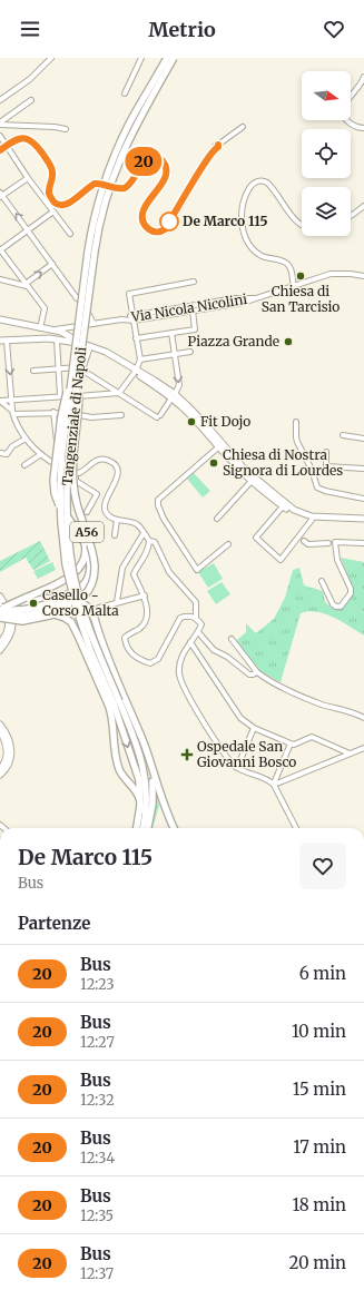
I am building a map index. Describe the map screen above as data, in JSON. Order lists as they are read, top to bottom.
{
  "streets": {
    "highway": ["Tangenziale di Napoli", "A56"],
    "street": ["Via Nicola Nicolini"]
  },
  "crossings": [
    ["Tangenziale di Napoli", "A56"]
  ],
  "places": {
    "other": [
      "De Marco 115",
      "Chiesa di San Tarcisio",
      "Piazza Grande",
      "Fit Dojo",
      "Chiesa di Nostra Signora di Lourdes",
      "Casello - Corso Malta"
    ],
    "health": ["Ospedale San Giovanni Bosco"]
  },
  "lines": ["bus line 20"],
  "north": "right",
  "page": {
    "header": "Metrio",
    "on_map": "20",
    "heading": [
      ["De Marco 115", "Bus"],
      "Partenze"
    ],
    "list": [
      {
        "mark": "20",
        "name": "Bus",
        "note": "12:23",
        "value": "6 min"
      },
      {
        "mark": "20",
        "name": "Bus",
        "note": "12:27",
        "value": "10 min"
      },
      {
        "mark": "20",
        "name": "Bus",
        "note": "12:32",
        "value": "15 min"
      },
      {
        "mark": "20",
        "name": "Bus",
        "note": "12:34",
        "value": "17 min"
      },
      {
        "mark": "20",
        "name": "Bus",
        "note": "12:35",
        "value": "18 min"
      },
      {
        "mark": "20",
        "name": "Bus",
        "note": "12:37",
        "value": "20 min"
      }
    ]
  }
}
